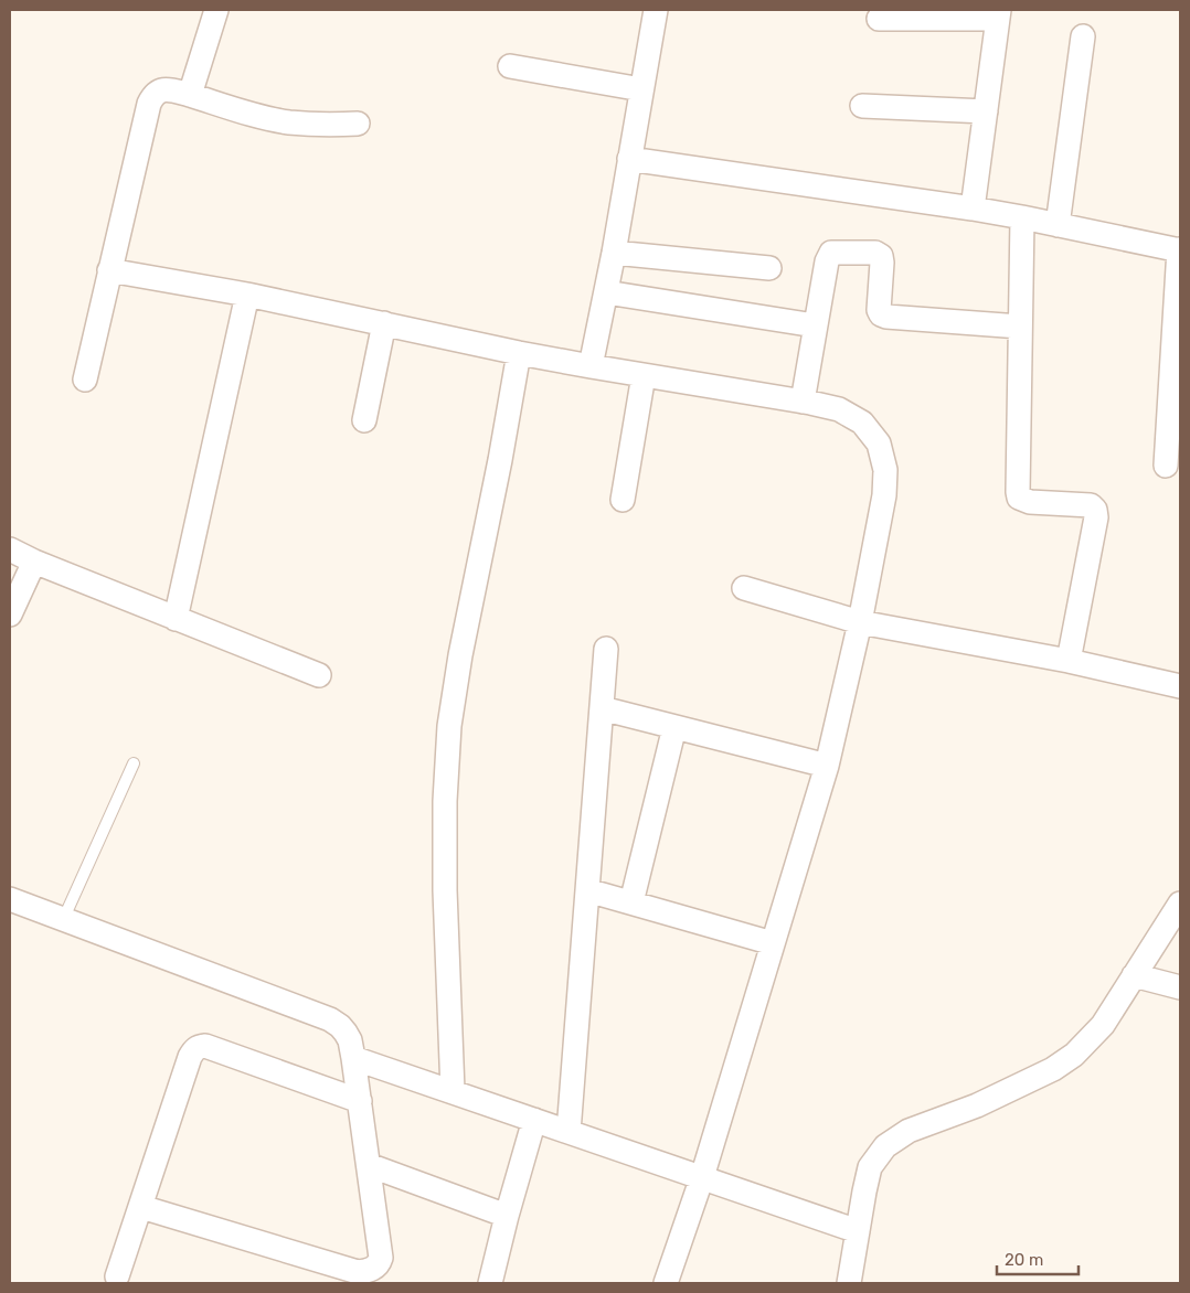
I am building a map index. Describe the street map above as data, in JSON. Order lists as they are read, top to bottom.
{
  "scale_bar": "20 m"
}
